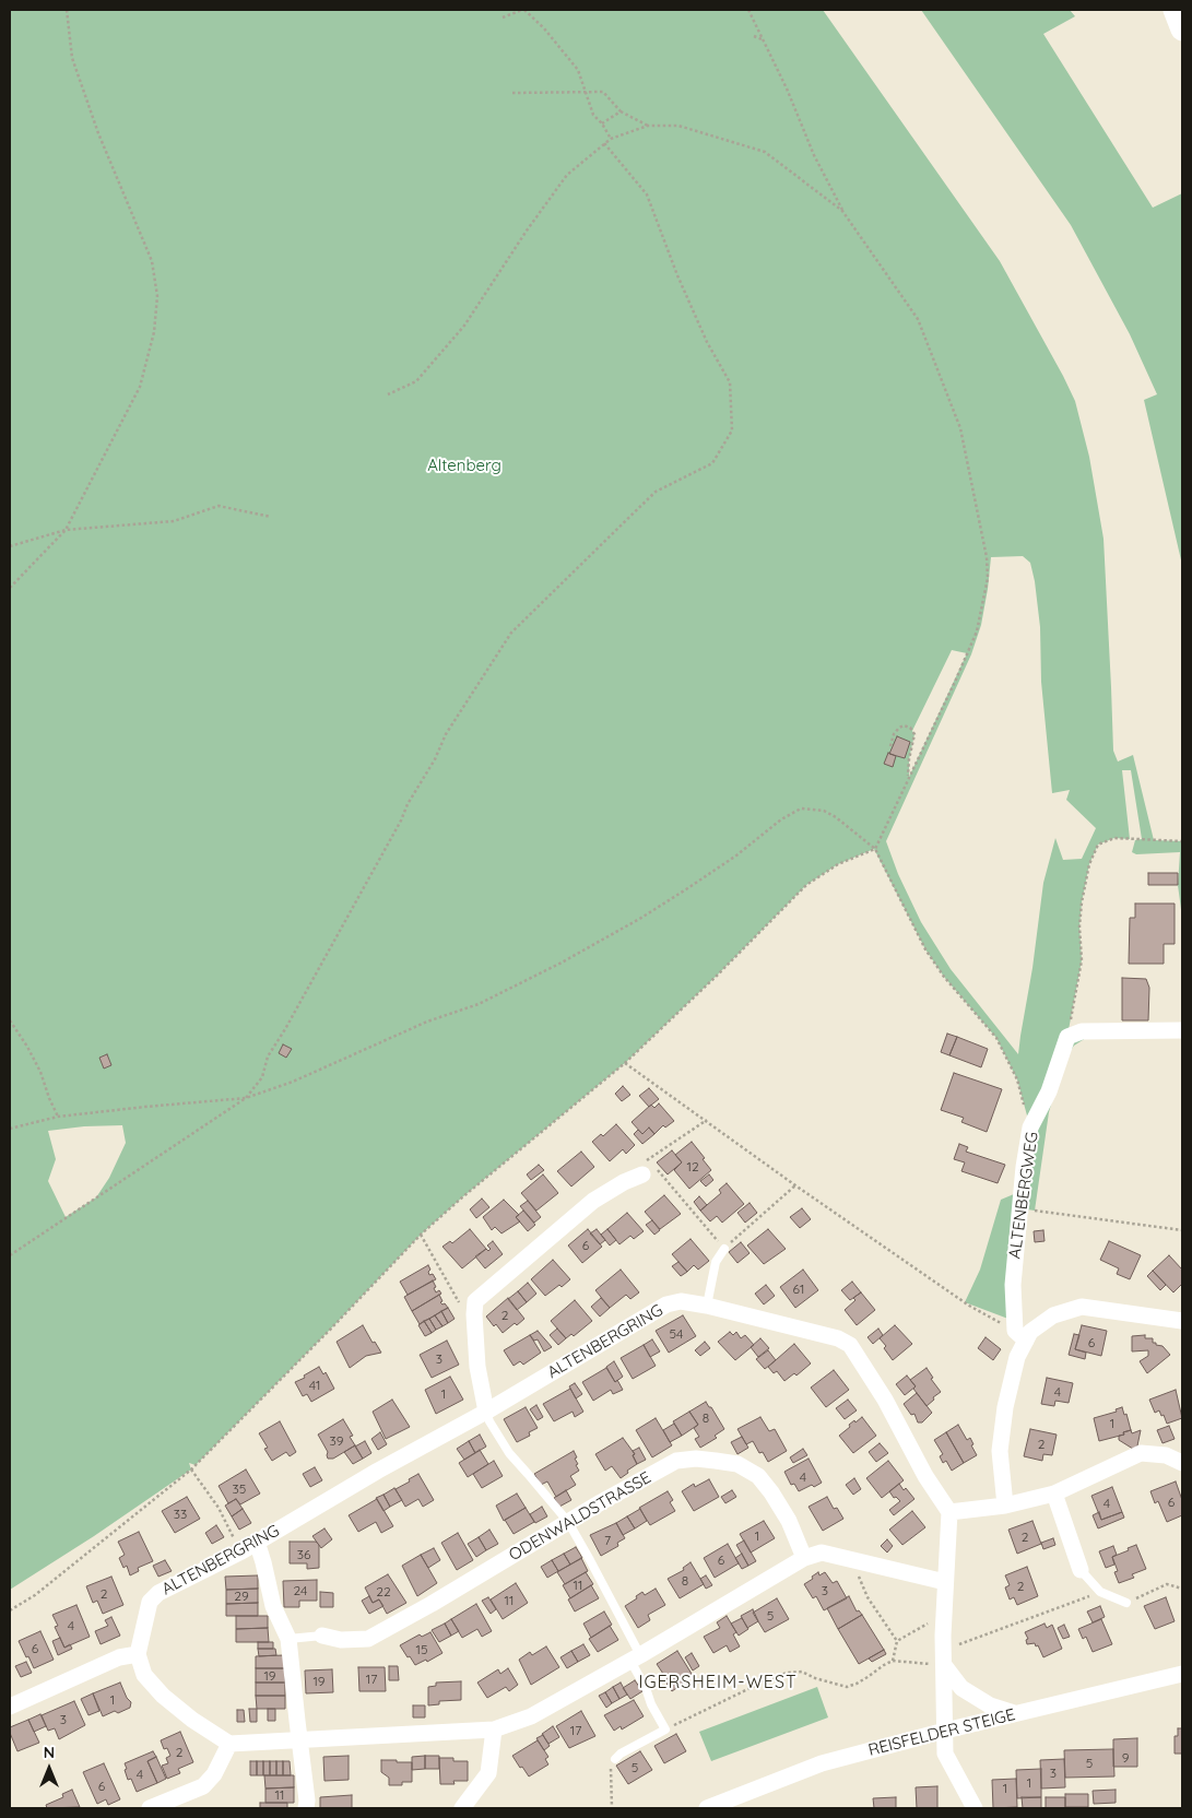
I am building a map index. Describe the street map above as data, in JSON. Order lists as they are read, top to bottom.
{
  "streets": {
    "street": [
      "ALTENBERGWEG",
      "ALTENBERGRING",
      "ODENWALDSTRASSE",
      "REISFELDER STEIGE"
    ]
  },
  "districts": ["IGERSHEIM-WEST"],
  "parks": ["Altenberg"],
  "house_numbers": [
    "12",
    "6",
    "61",
    "2",
    "54",
    "6",
    "3",
    "41",
    "4",
    "1",
    "8",
    "1",
    "39",
    "2",
    "4",
    "35",
    "6",
    "4",
    "33",
    "1",
    "2",
    "7",
    "36",
    "6",
    "8",
    "11",
    "2",
    "24",
    "3",
    "22",
    "2",
    "29",
    "11",
    "5",
    "4",
    "6",
    "15",
    "19",
    "17",
    "19",
    "1",
    "3",
    "17",
    "2",
    "9",
    "5",
    "5",
    "3",
    "4",
    "1",
    "6",
    "1",
    "11"
  ],
  "north": "top"
}
